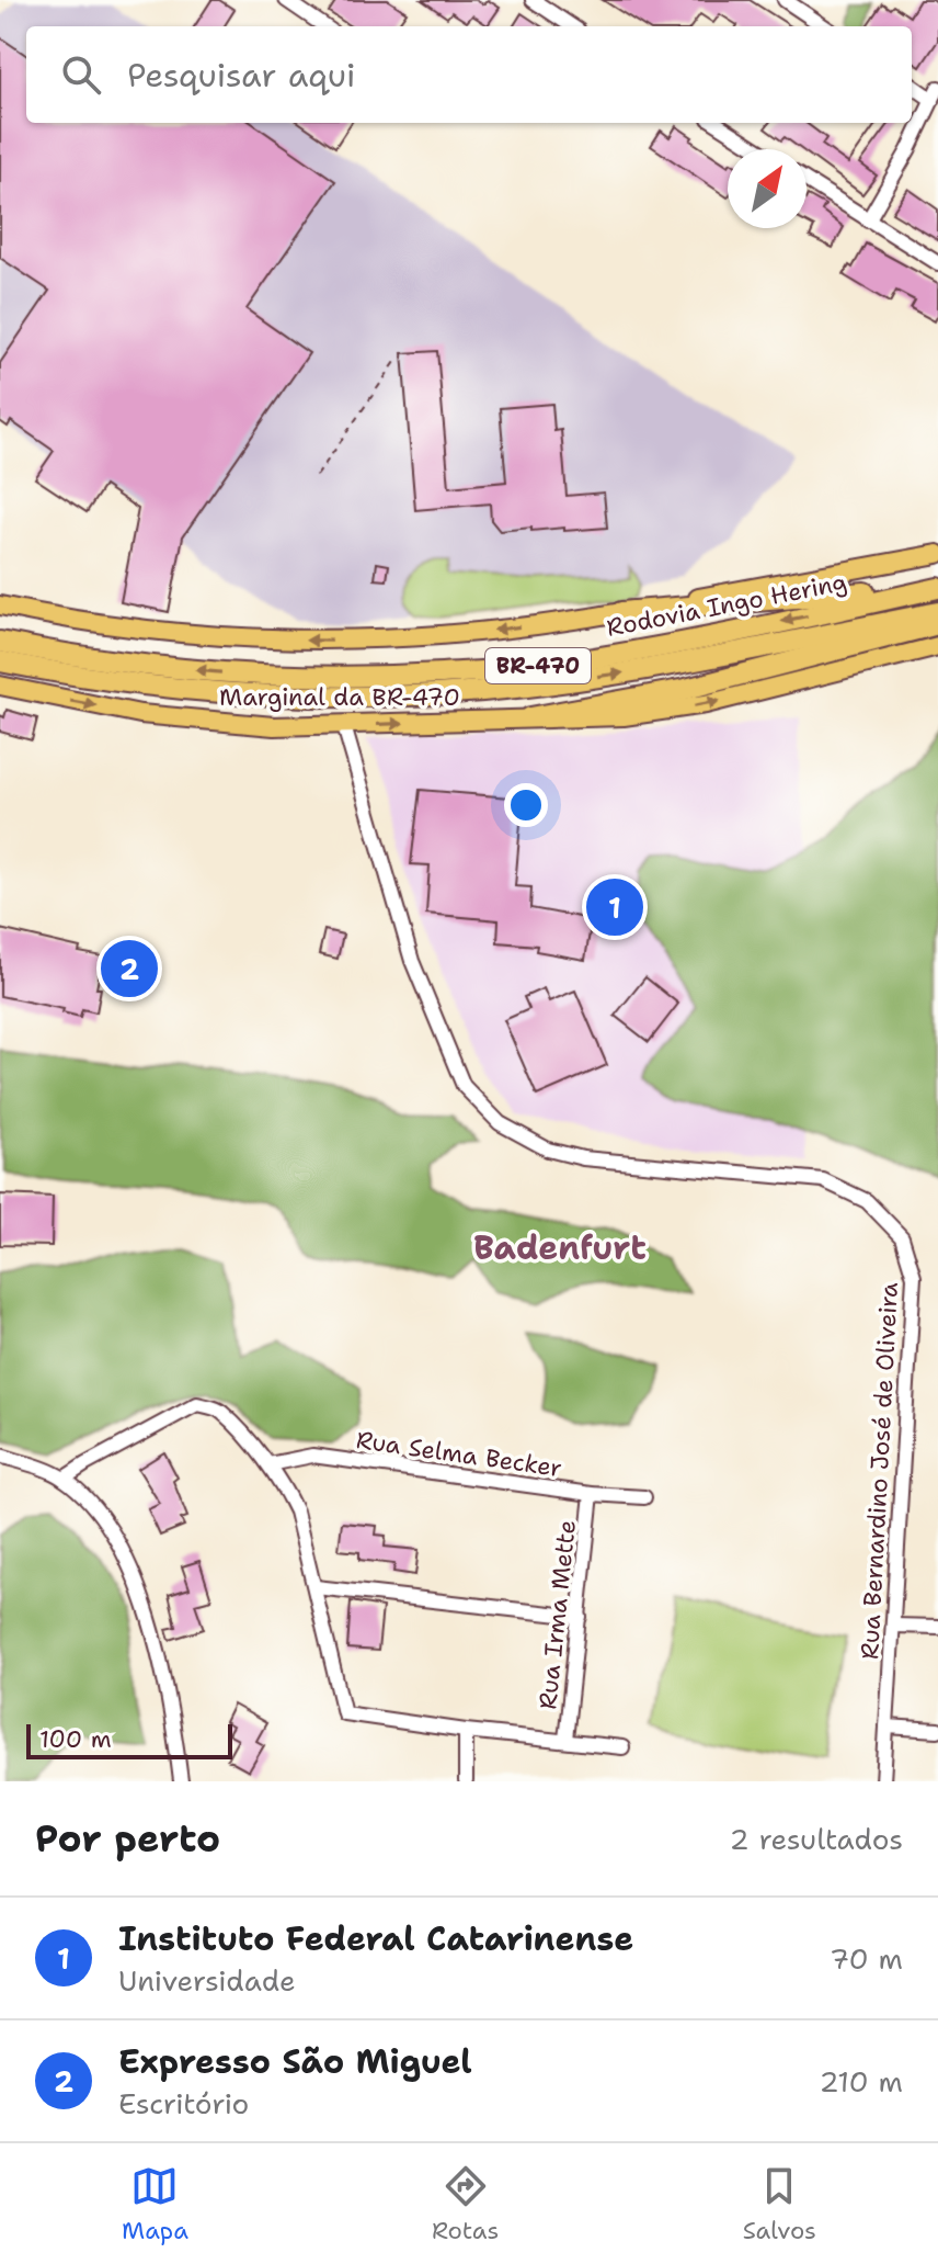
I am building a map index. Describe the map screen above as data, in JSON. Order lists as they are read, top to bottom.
{
  "streets": {
    "highway": ["Rodovia Ingo Hering", "BR-470"],
    "main road": ["Marginal da BR-470"],
    "street": ["Rua Selma Becker", "Rua Bernardino José de Oliveira", "Rua Irma Mette"]
  },
  "crossings": [
    ["Marginal da BR-470", "Rua Bernardino José de Oliveira"],
    ["Rua Selma Becker", "Rua Irma Mette"]
  ],
  "districts": ["Badenfurt"],
  "scale_bar": "100 m",
  "north": "top right",
  "page": {
    "search": "Pesquisar aqui",
    "pins": ["1", "2"],
    "scale": "100 m",
    "heading": ["Por perto", "2 resultados"],
    "list": [
      {
        "mark": "1",
        "name": "Instituto Federal Catarinense",
        "note": "Universidade",
        "value": "70 m"
      },
      {
        "mark": "2",
        "name": "Expresso São Miguel",
        "note": "Escritório",
        "value": "210 m"
      }
    ],
    "nav": ["Mapa", "Rotas", "Salvos"]
  }
}
